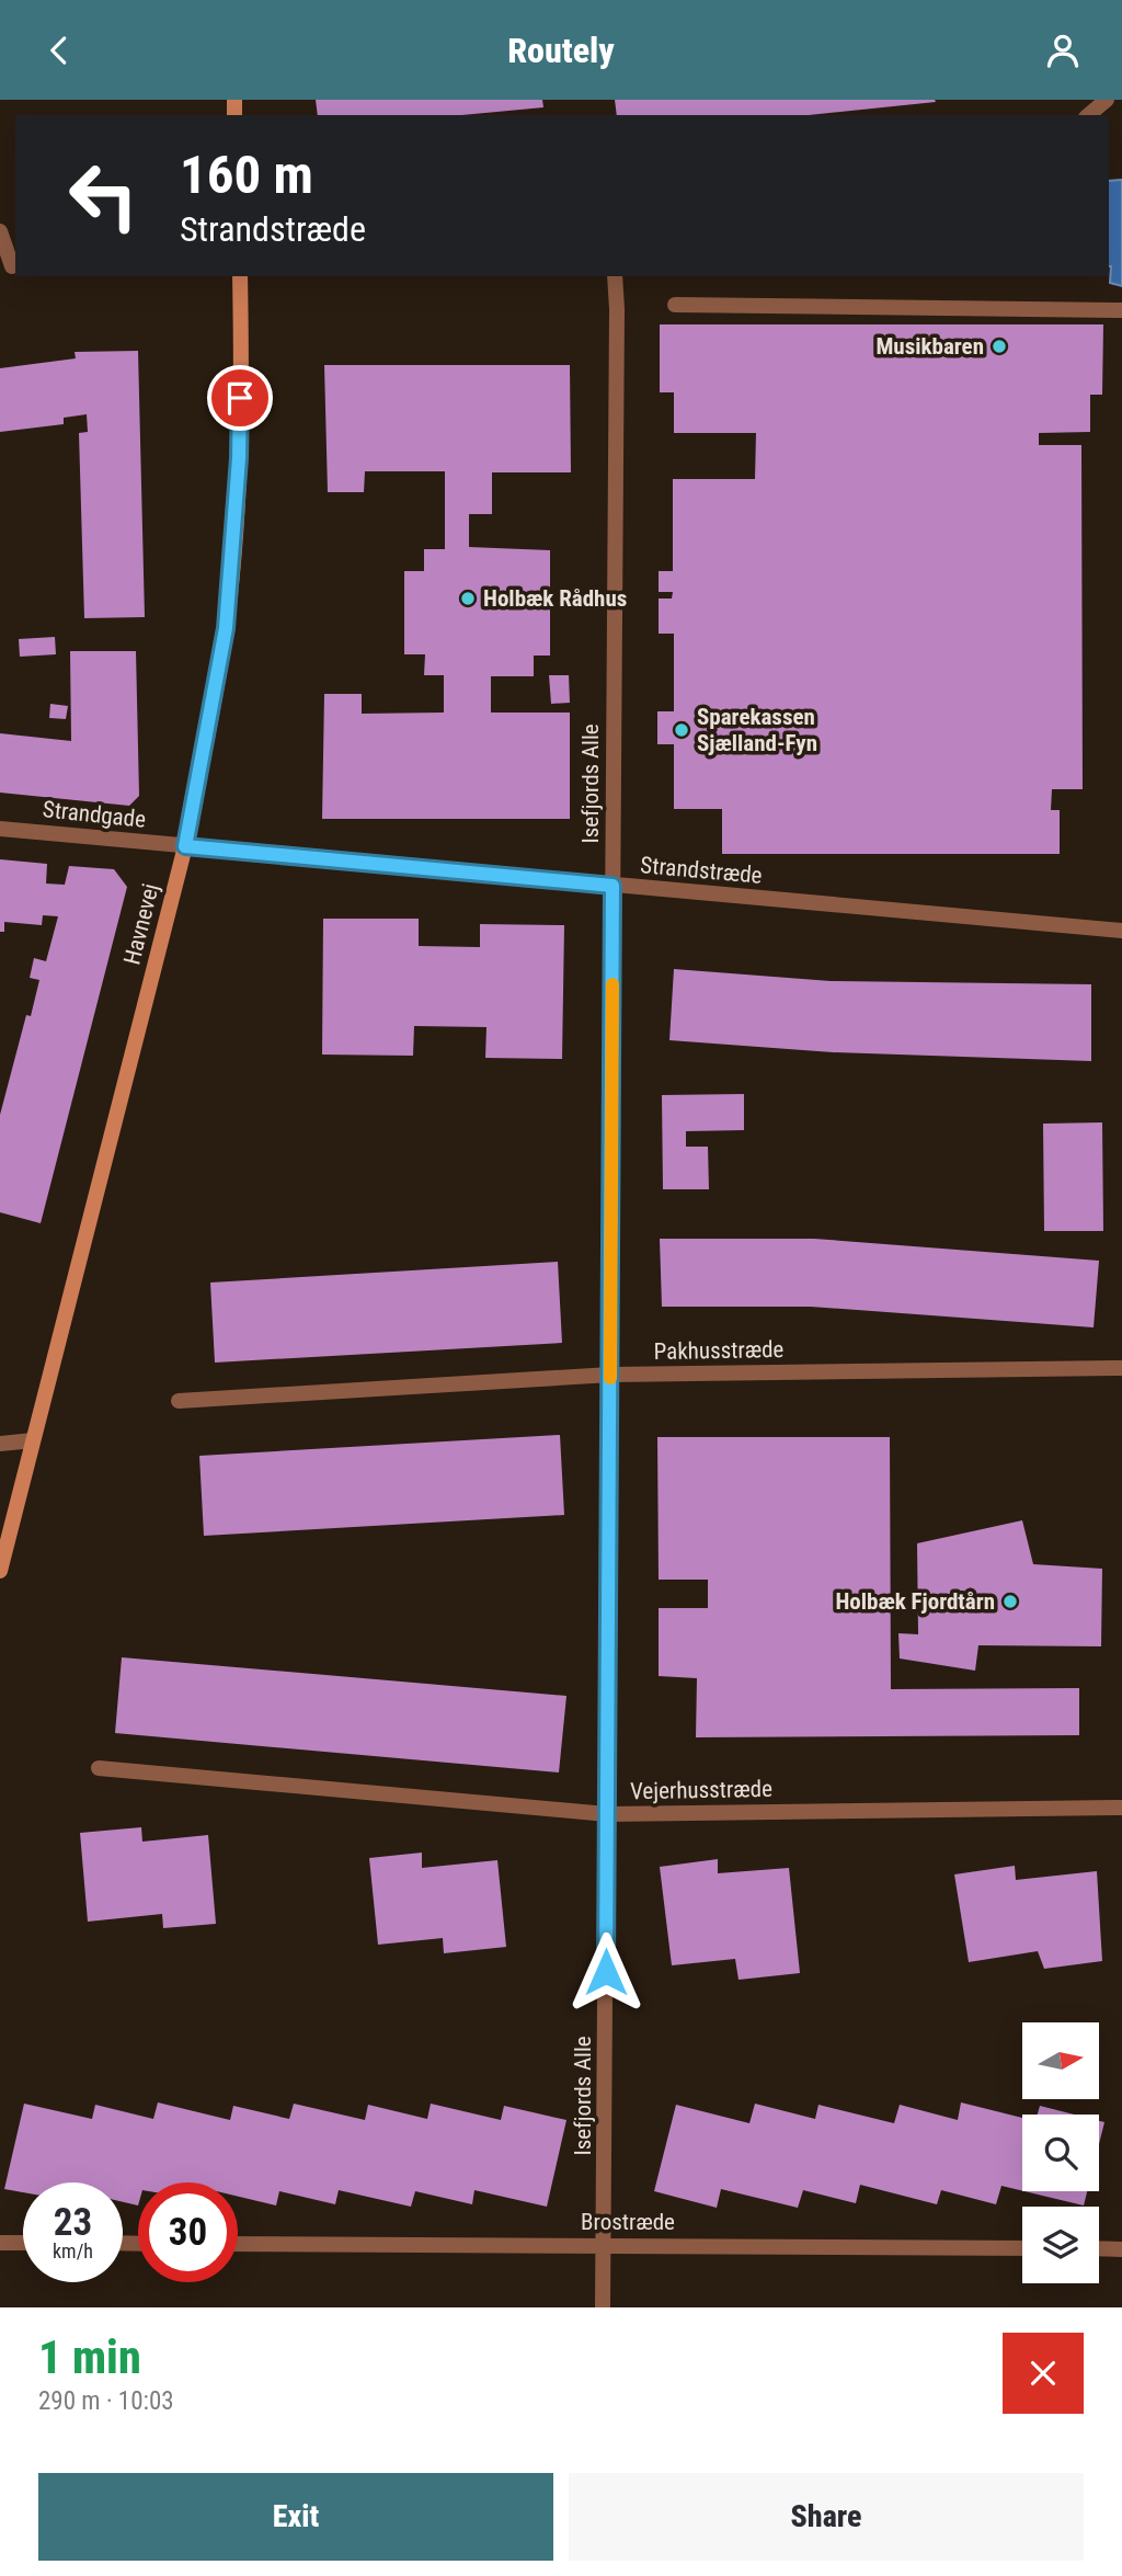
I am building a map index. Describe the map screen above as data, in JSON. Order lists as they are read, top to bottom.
{
  "streets": {
    "street": [
      "Isefjords Alle",
      "Strandgade",
      "Strandstræde",
      "Havnevej",
      "Pakhusstræde",
      "Vejerhusstræde",
      "Brostræde"
    ]
  },
  "crossings": [
    ["Isefjords Alle", "Strandstræde"],
    ["Isefjords Alle", "Pakhusstræde"],
    ["Isefjords Alle", "Vejerhusstræde"],
    ["Isefjords Alle", "Brostræde"],
    ["Strandgade", "Strandstræde"],
    ["Strandgade", "Havnevej"],
    ["Strandstræde", "Havnevej"]
  ],
  "places": [
    "Musikbaren",
    "Holbæk Rådhus",
    "Sparekassen Sjælland-Fyn",
    "Holbæk Fjordtårn"
  ],
  "north": "right",
  "page": {
    "header": "Routely",
    "turn": ["160 m", "Strandstræde"],
    "speed": "23 km/h",
    "limit": "30",
    "heading": ["1 min", "290 m · 10:03"],
    "buttons": ["Exit", "Share"]
  }
}
